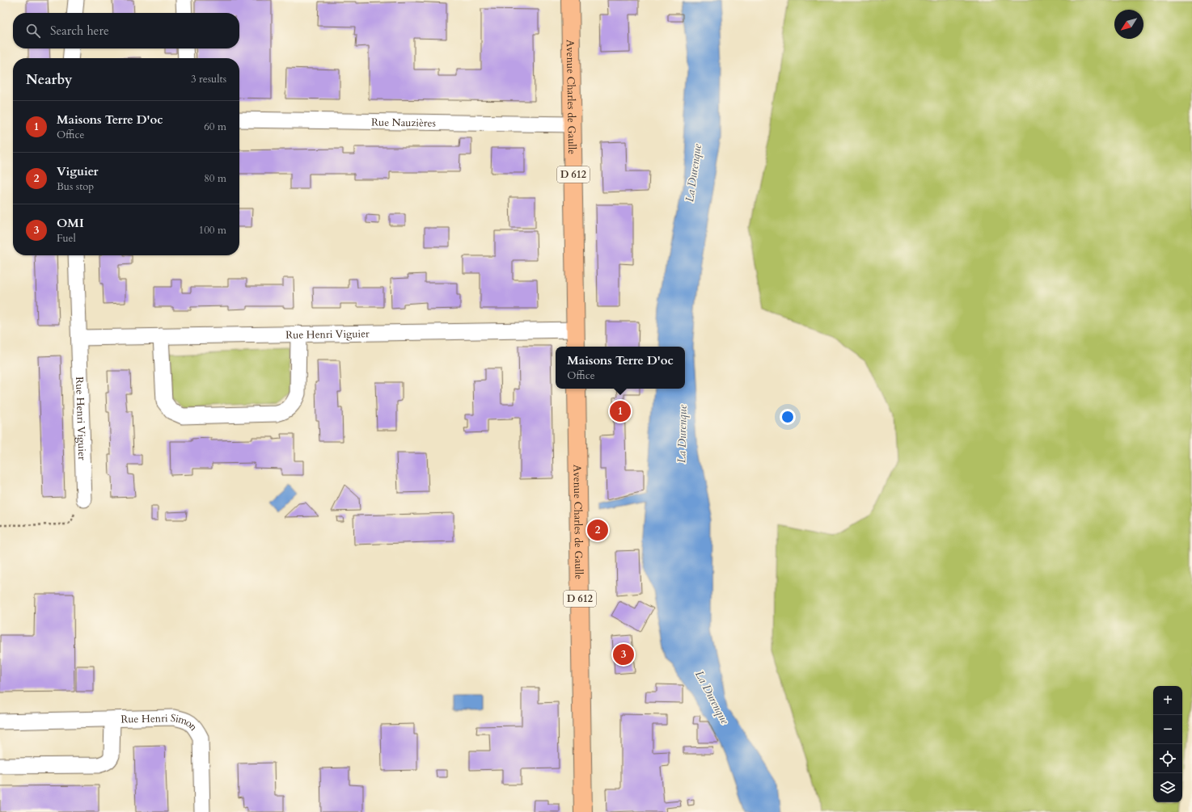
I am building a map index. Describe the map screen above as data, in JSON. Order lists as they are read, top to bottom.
{
  "streets": {
    "main road": ["Avenue Charles de Gaulle", "D 612"],
    "street": ["Rue Nauzières", "Rue Henri Viguier", "Rue Henri Simon"]
  },
  "crossings": [
    ["Avenue Charles de Gaulle", "Rue Nauzières"],
    ["Avenue Charles de Gaulle", "Rue Henri Viguier"]
  ],
  "water": ["La Durenque"],
  "north": "bottom left",
  "page": {
    "search": "Search here",
    "heading": ["Nearby", "3 results"],
    "list": [
      {
        "mark": "1",
        "name": "Maisons Terre D'oc",
        "note": "Office",
        "value": "60 m"
      },
      {
        "mark": "2",
        "name": "Viguier",
        "note": "Bus stop",
        "value": "80 m"
      },
      {
        "mark": "3",
        "name": "OMI",
        "note": "Fuel",
        "value": "100 m"
      }
    ],
    "popup": ["Maisons Terre D'oc", "Office"],
    "pins": ["1", "2", "3"],
    "map_buttons": ["+", "−"]
  }
}
